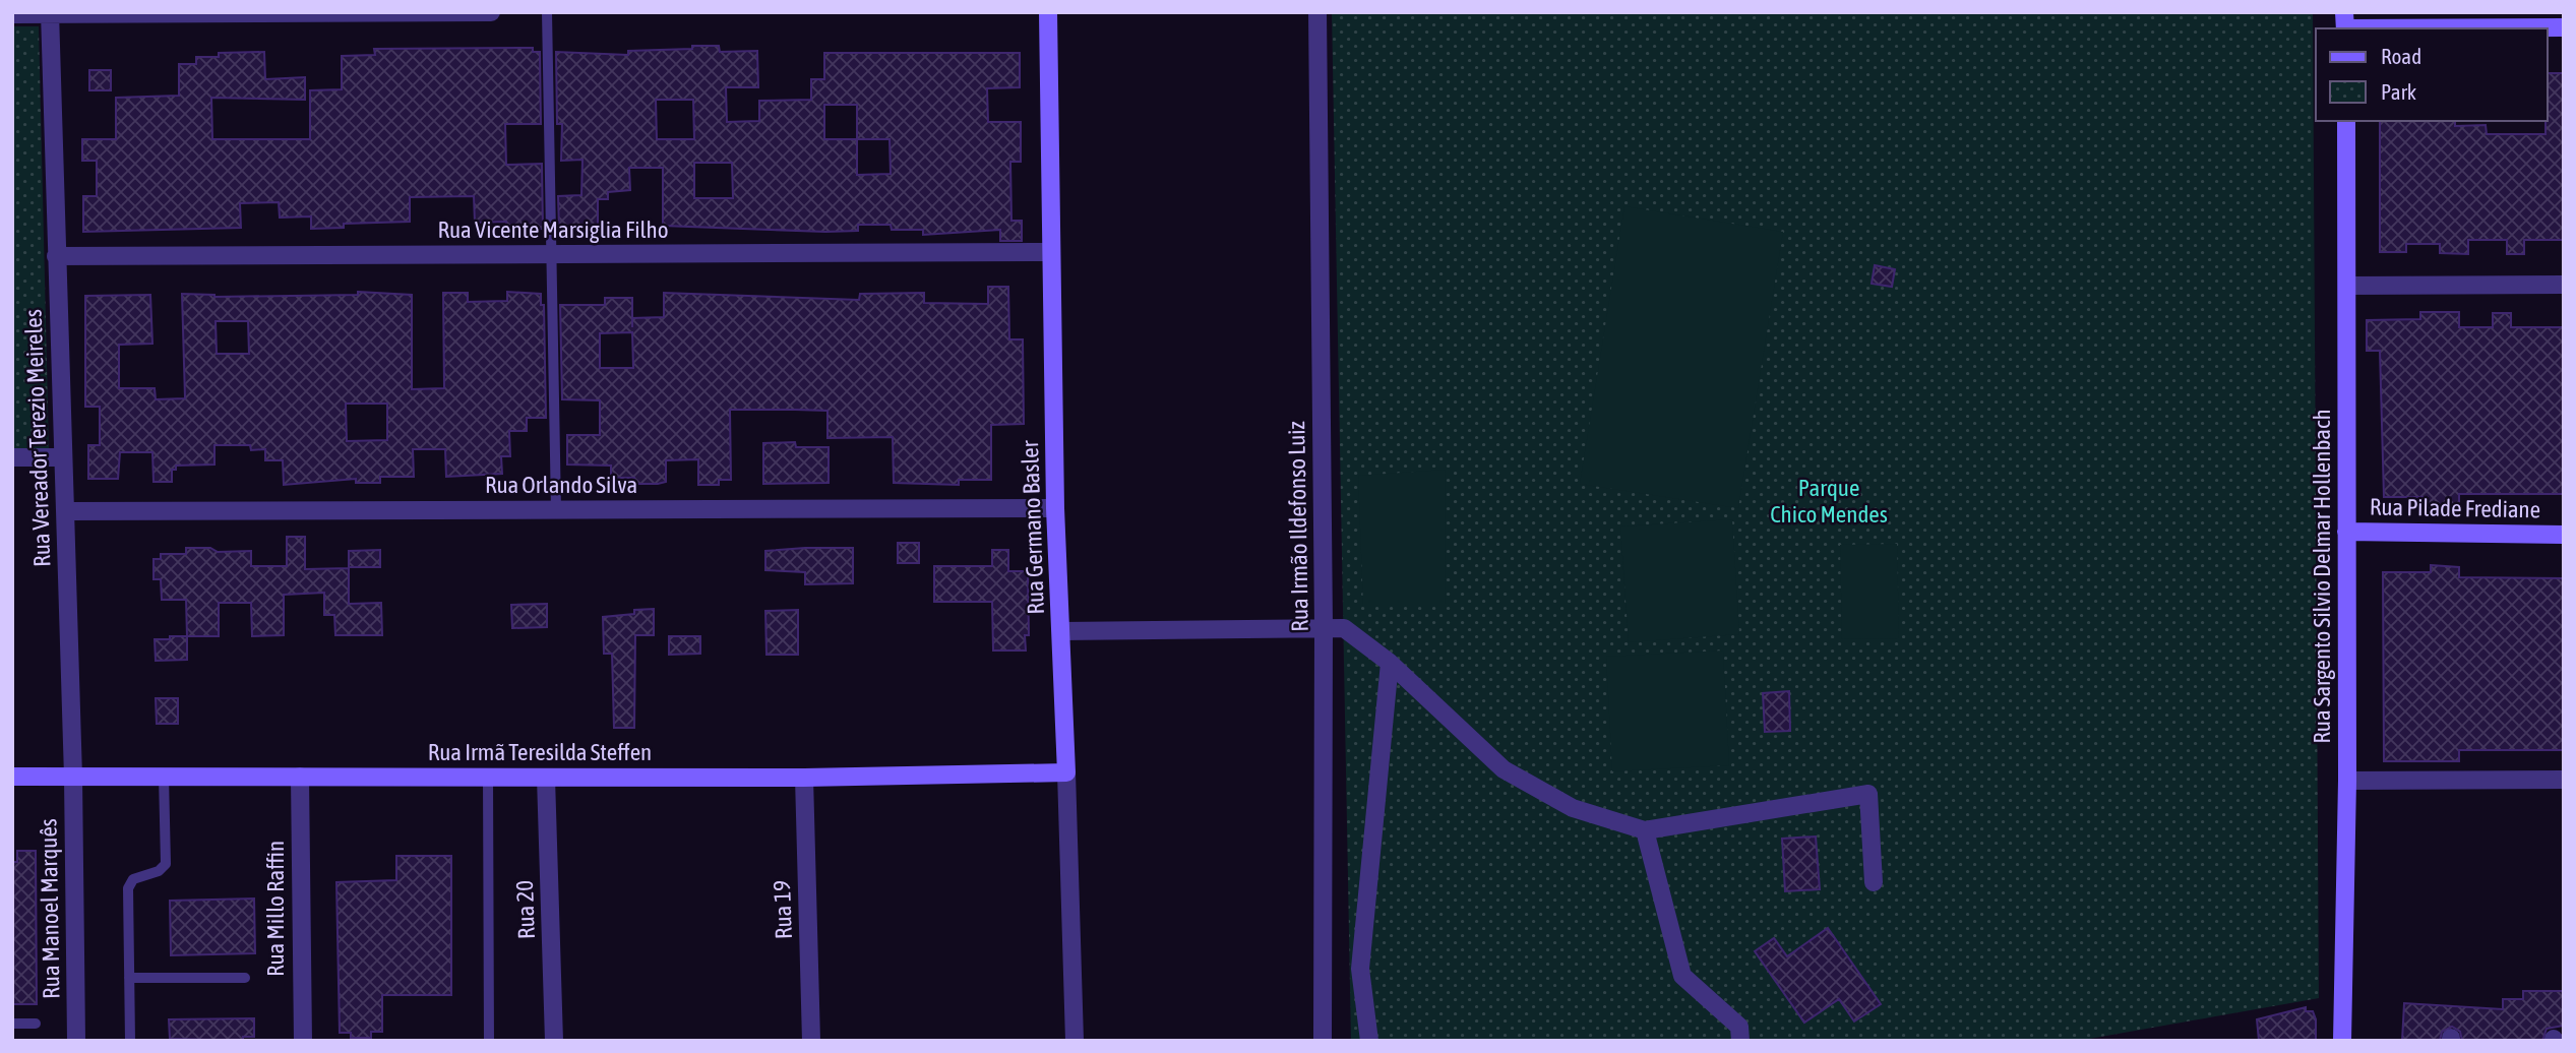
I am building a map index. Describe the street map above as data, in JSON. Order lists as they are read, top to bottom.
{
  "streets": {
    "street": [
      "Rua Vicente Marsiglia Filho",
      "Rua Vereador Terezio Meireles",
      "Rua Orlando Silva",
      "Rua Pilade Frediane",
      "Rua Irmão Ildefonso Luiz",
      "Rua Germano Basler",
      "Rua Sargento Silvio Delmar Hollenbach",
      "Rua Irmã Teresilda Steffen",
      "Rua Manoel Marquês",
      "Rua Millo Raffin",
      "Rua 20",
      "Rua 19"
    ]
  },
  "crossings": [
    ["Rua Vicente Marsiglia Filho", "Rua Vereador Terezio Meireles"],
    ["Rua Vicente Marsiglia Filho", "Rua Germano Basler"],
    ["Rua Vereador Terezio Meireles", "Rua Orlando Silva"],
    ["Rua Vereador Terezio Meireles", "Rua Irmã Teresilda Steffen"],
    ["Rua Vereador Terezio Meireles", "Rua Manoel Marquês"],
    ["Rua Orlando Silva", "Rua Germano Basler"],
    ["Rua Pilade Frediane", "Rua Sargento Silvio Delmar Hollenbach"],
    ["Rua Germano Basler", "Rua Irmã Teresilda Steffen"],
    ["Rua Irmã Teresilda Steffen", "Rua Manoel Marquês"],
    ["Rua Irmã Teresilda Steffen", "Rua Millo Raffin"],
    ["Rua Irmã Teresilda Steffen", "Rua 20"],
    ["Rua Irmã Teresilda Steffen", "Rua 19"]
  ],
  "parks": ["Parque Chico Mendes"],
  "legend": ["Road", "Park"]
}
